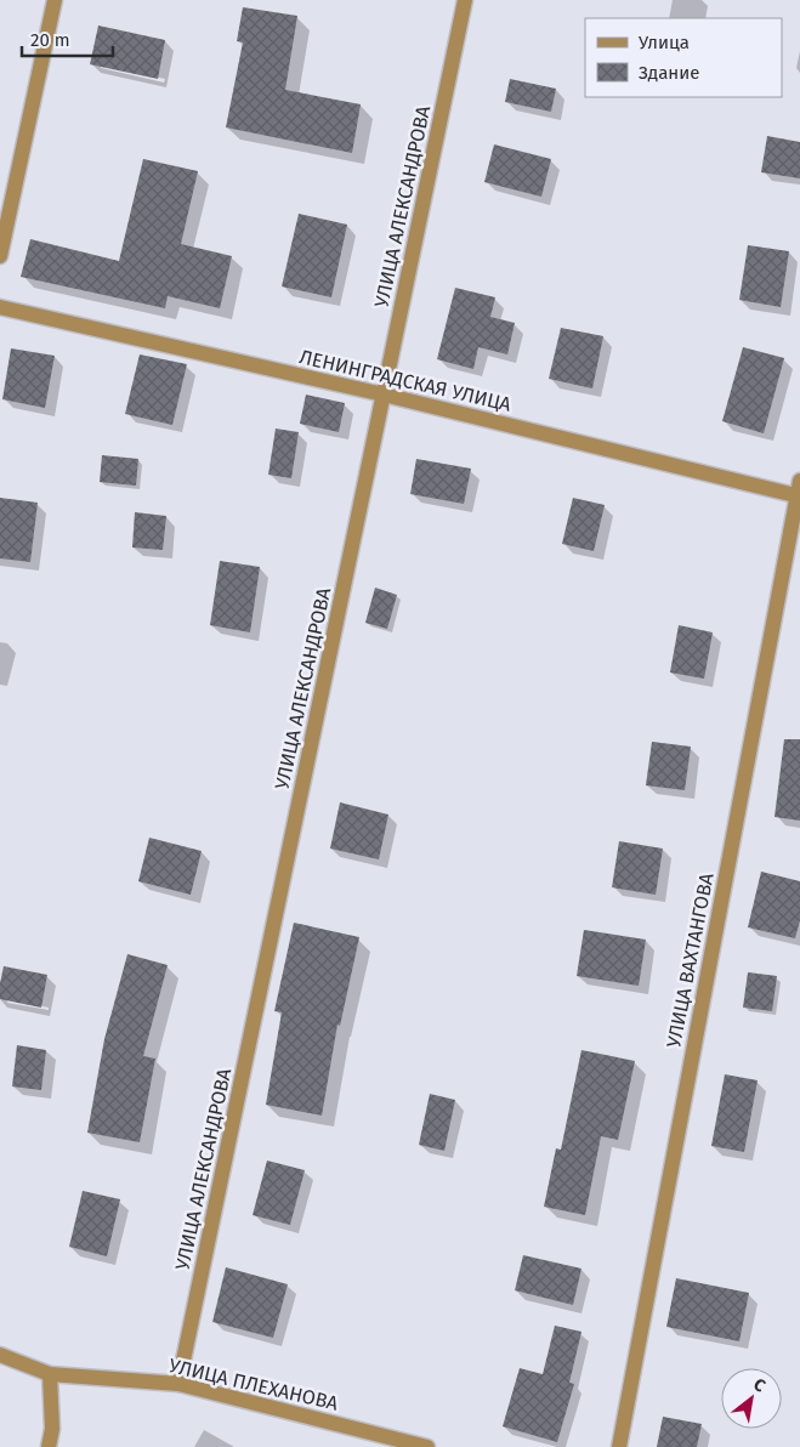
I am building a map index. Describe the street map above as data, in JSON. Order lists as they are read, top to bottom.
{
  "streets": {
    "street": [
      "УЛИЦА АЛЕКСАНДРОВА",
      "ЛЕНИНГРАДСКАЯ УЛИЦА",
      "УЛИЦА ВАХТАНГОВА",
      "УЛИЦА ПЛЕХАНОВА"
    ]
  },
  "crossings": [
    ["УЛИЦА АЛЕКСАНДРОВА", "ЛЕНИНГРАДСКАЯ УЛИЦА"],
    ["УЛИЦА АЛЕКСАНДРОВА", "УЛИЦА ПЛЕХАНОВА"],
    ["ЛЕНИНГРАДСКАЯ УЛИЦА", "УЛИЦА ВАХТАНГОВА"]
  ],
  "legend": ["Улица", "Здание"],
  "scale_bar": "20 m",
  "north": "top right"
}
